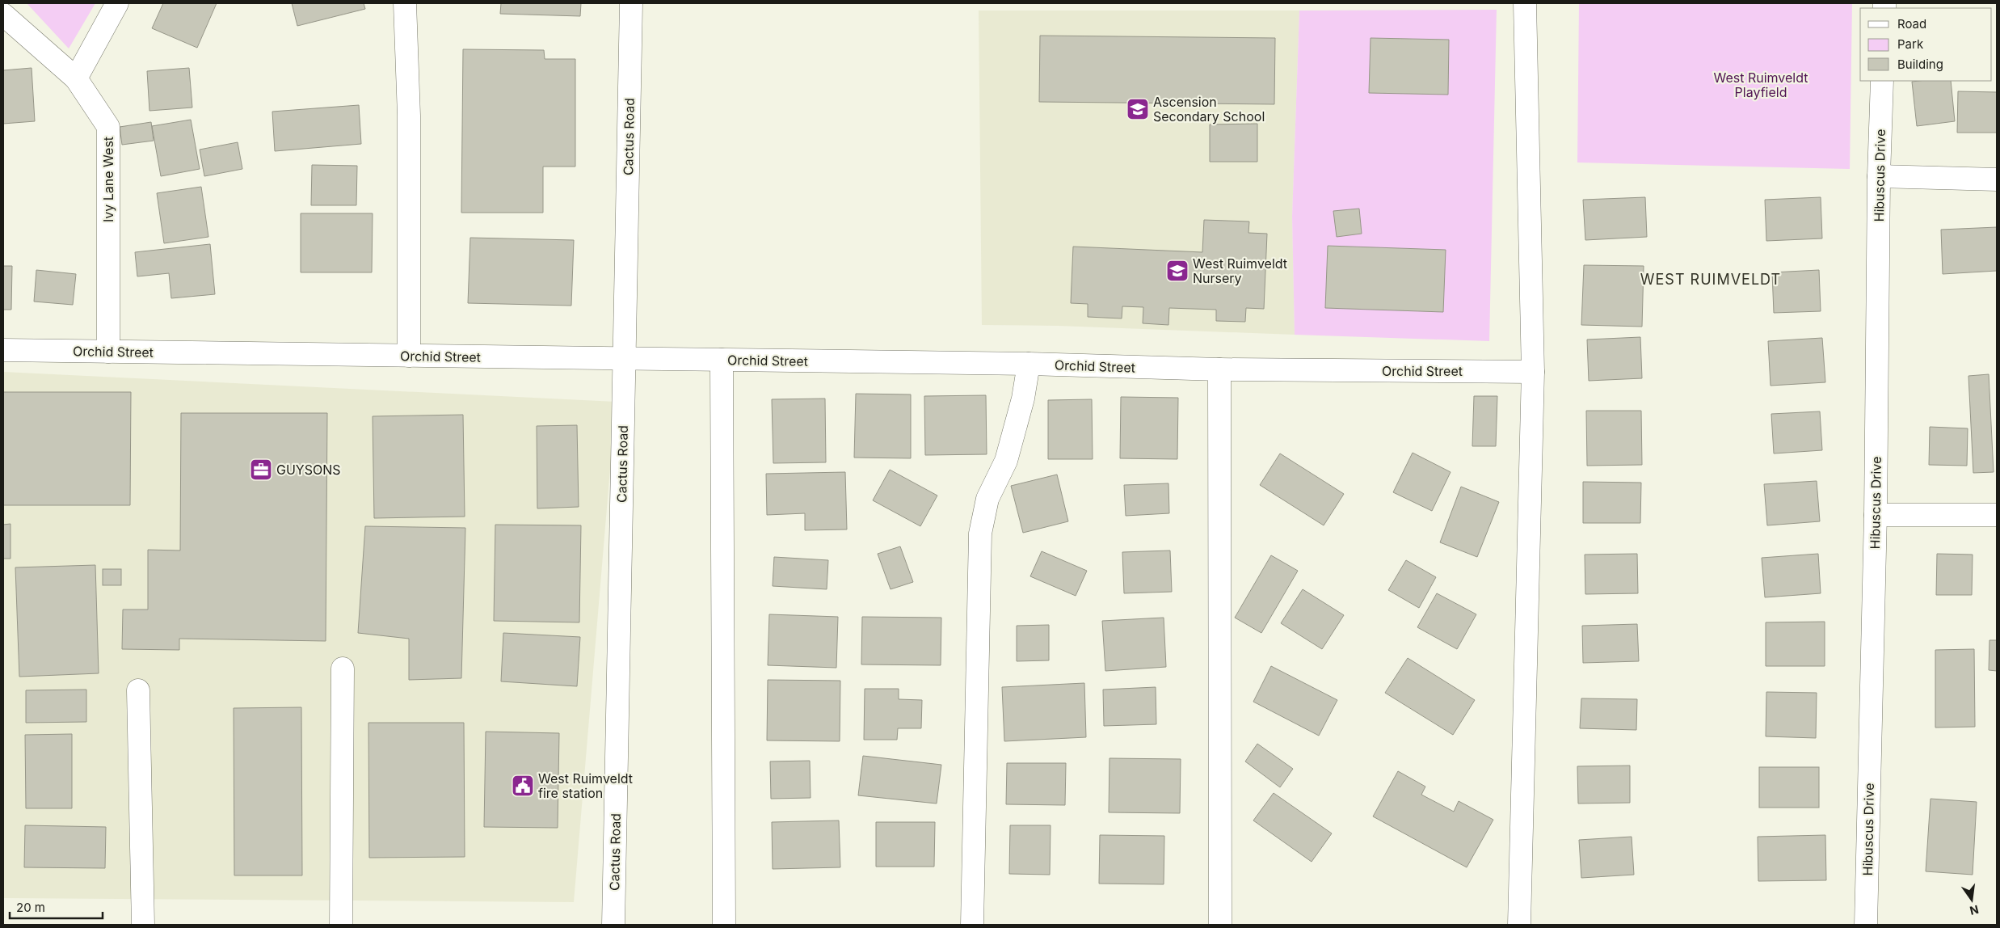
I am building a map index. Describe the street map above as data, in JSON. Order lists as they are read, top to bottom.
{
  "streets": {
    "street": [
      "Cactus Road",
      "Hibuscus Drive",
      "Ivy Lane West",
      "Orchid Street"
    ]
  },
  "crossings": [
    ["Cactus Road", "Orchid Street"],
    ["Ivy Lane West", "Orchid Street"]
  ],
  "districts": ["WEST RUIMVELDT"],
  "parks": ["West Ruimveldt Playfield"],
  "places": {
    "school or university": ["Ascension Secondary School", "West Ruimveldt Nursery"],
    "office": ["GUYSONS"],
    "public building": ["West Ruimveldt fire station"]
  },
  "legend": ["Road", "Park", "Building"],
  "scale_bar": "20 m",
  "north": "bottom"
}
